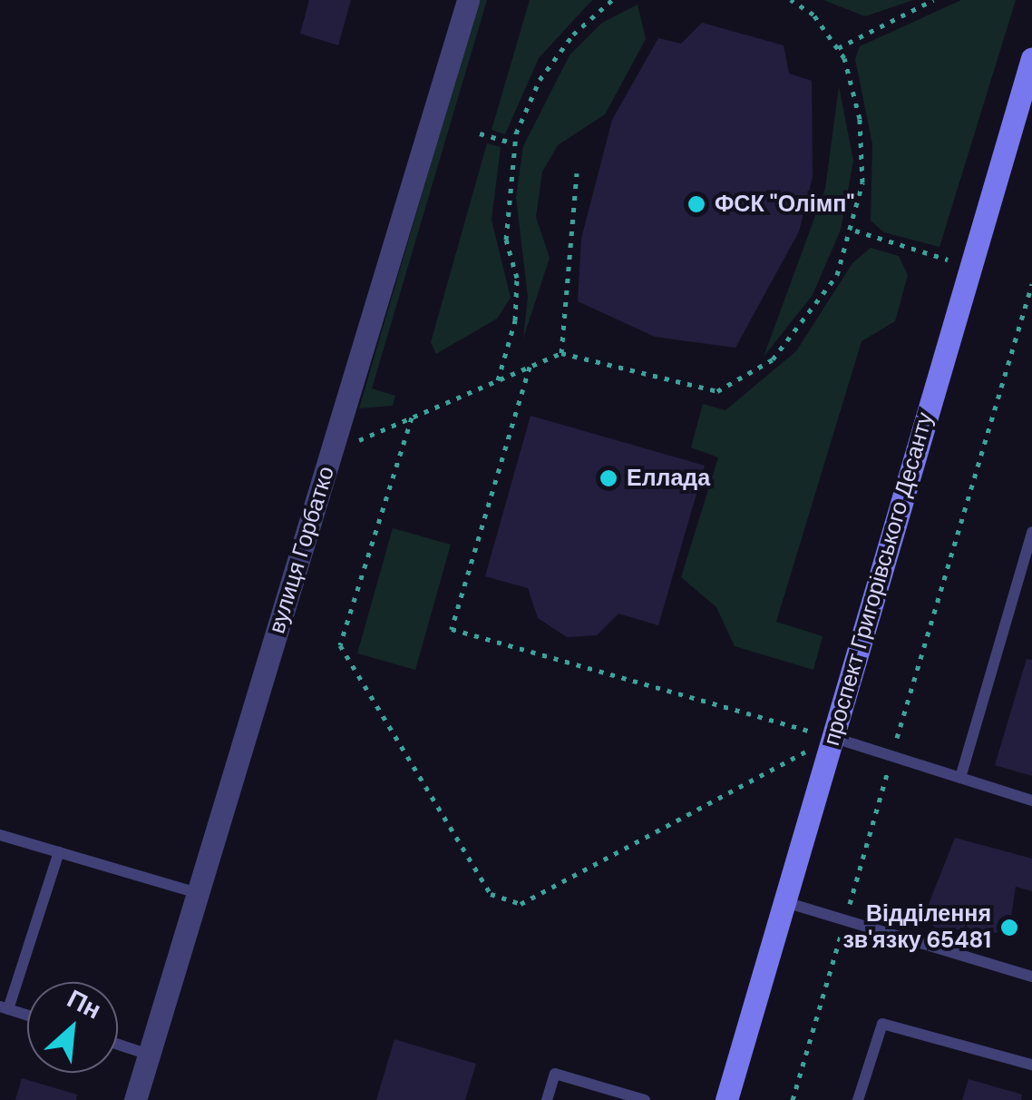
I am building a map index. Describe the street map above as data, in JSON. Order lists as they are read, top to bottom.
{
  "streets": {
    "street": ["вулиця Горбатко", "проспект Григорівського Десанту"]
  },
  "places": ["ФСК \"Олімп\"", "Еллада", "Відділення зв'язку 65481"],
  "north": "top right"
}
